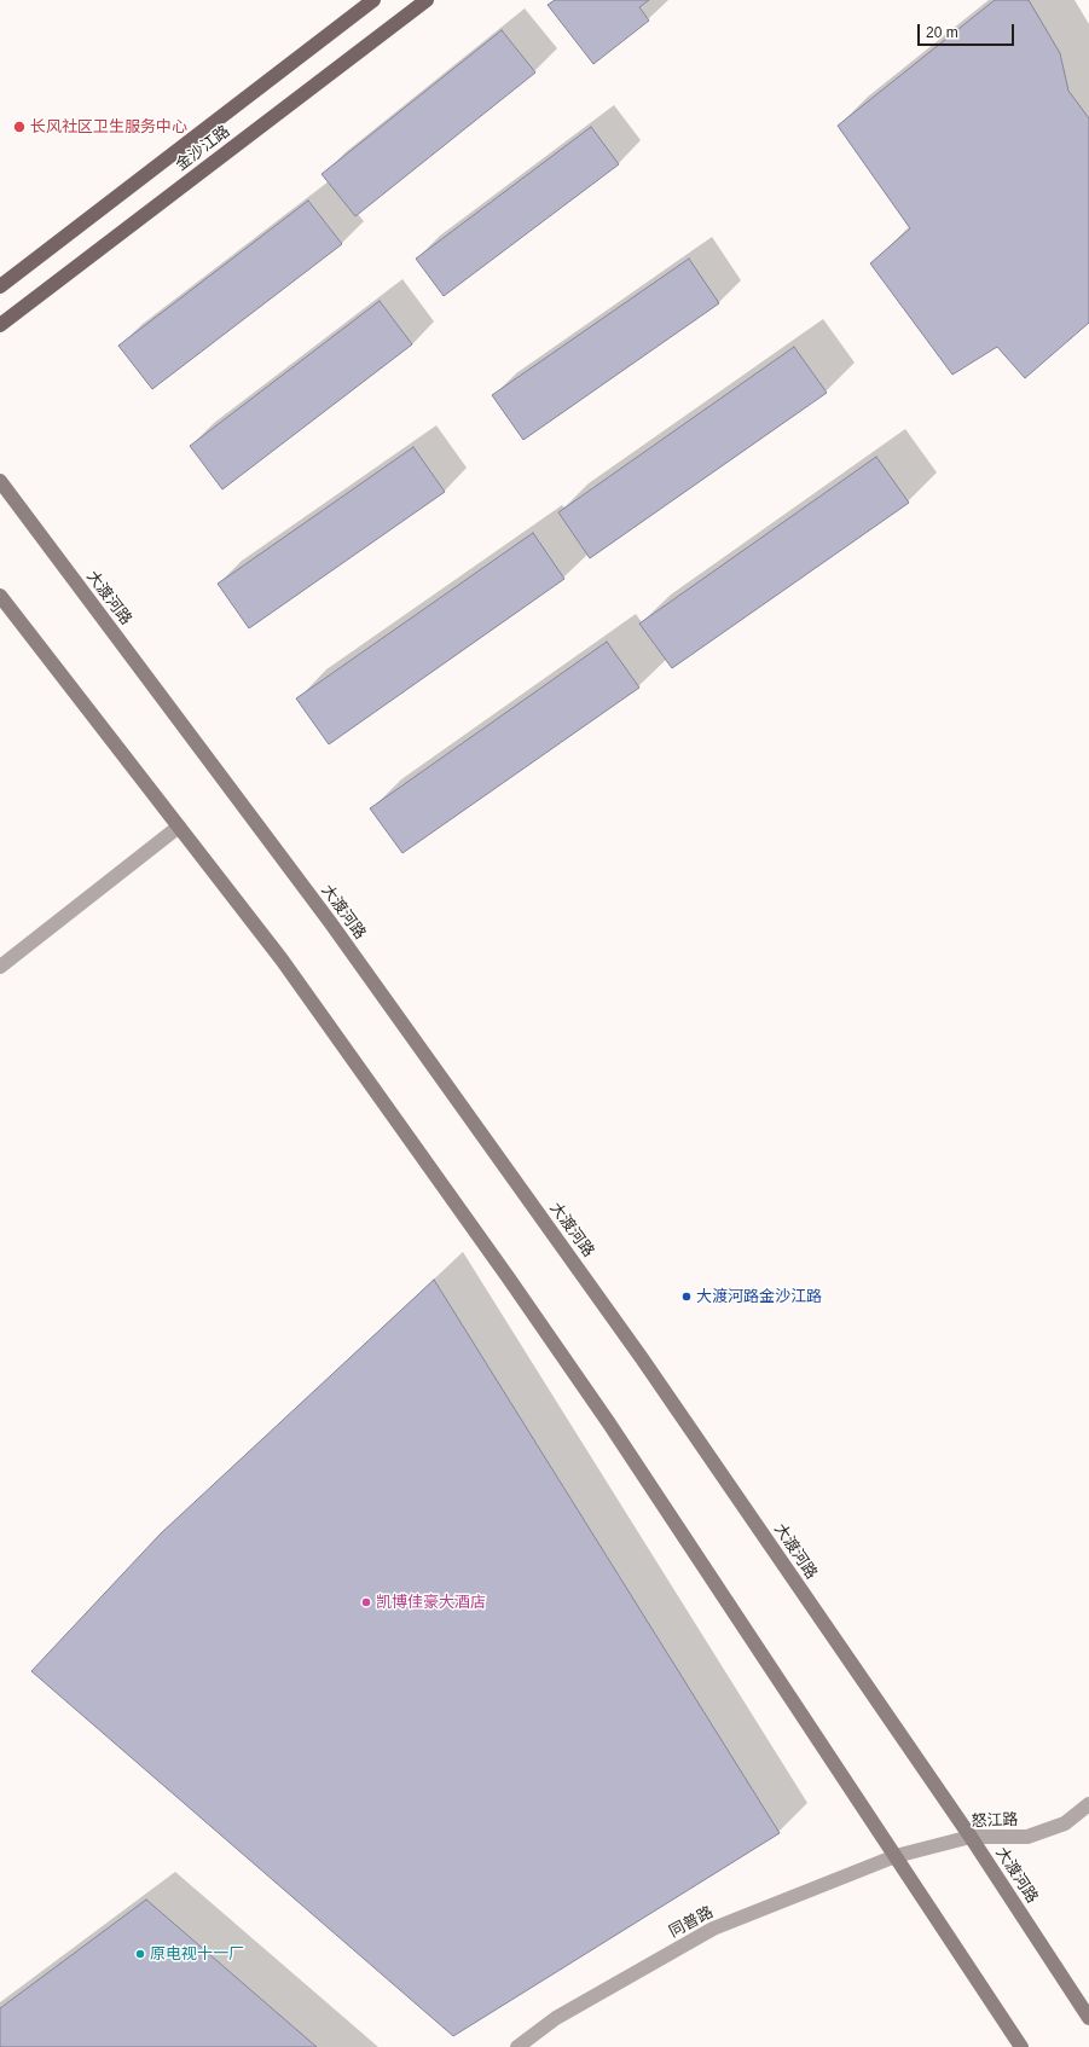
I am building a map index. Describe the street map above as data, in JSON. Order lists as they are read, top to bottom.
{
  "streets": {
    "main road": ["金沙江路", "大渡河路"],
    "street": ["怒江路", "同普路"]
  },
  "crossings": [
    ["大渡河路", "怒江路"],
    ["怒江路", "同普路"]
  ],
  "places": [
    "长风社区卫生服务中心",
    "大渡河路金沙江路",
    "凯博佳豪大酒店",
    "原电视十一厂"
  ],
  "scale_bar": "20 m"
}
